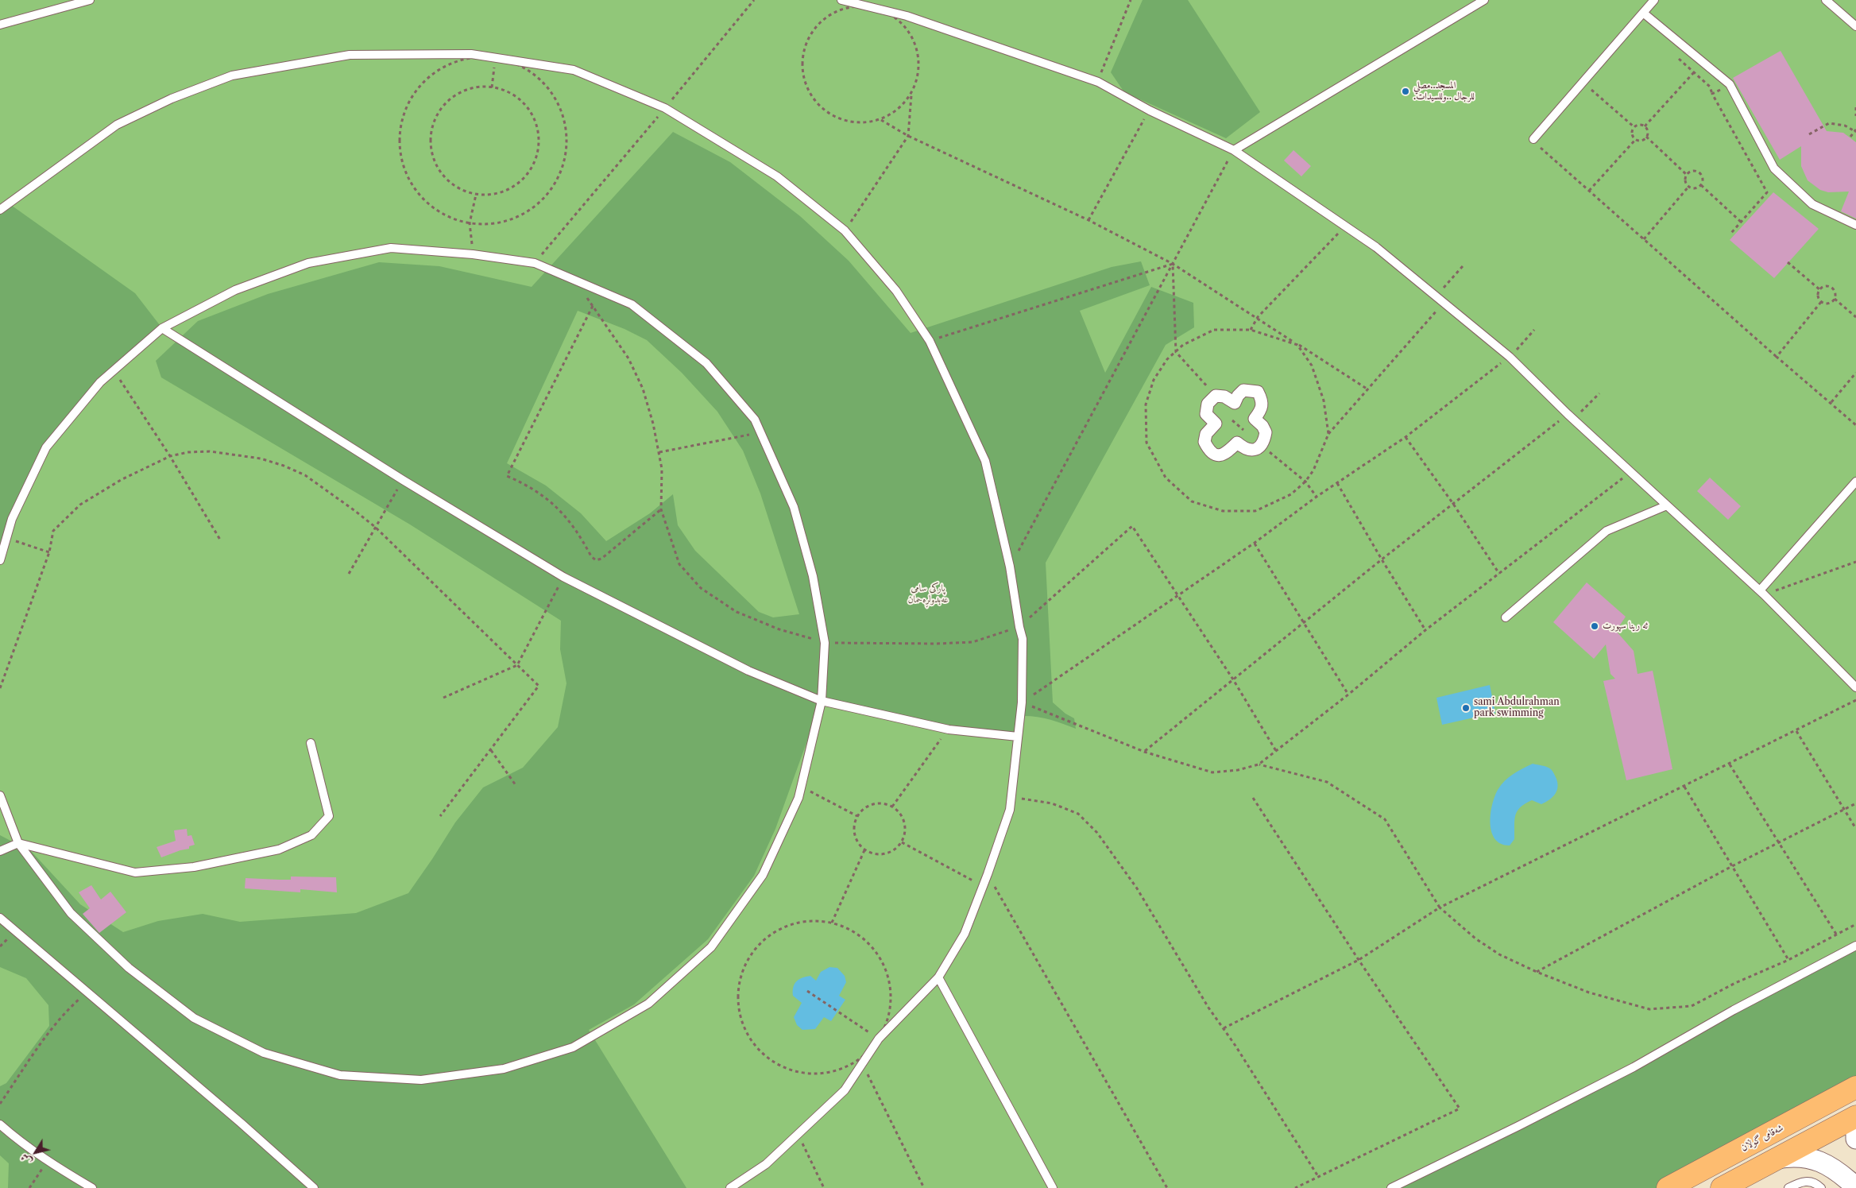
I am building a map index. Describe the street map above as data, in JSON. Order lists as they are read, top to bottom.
{
  "streets": {
    "main road": ["شەقامی گوڵان"]
  },
  "parks": ["پارکی سامی عەبدولڕەحمان"],
  "places": ["المسجد..مصلي .للرجال ..وللسيدات", "ئه رينا سپورت", "sami Abdulrahman park swimming"],
  "north": "bottom left"
}
